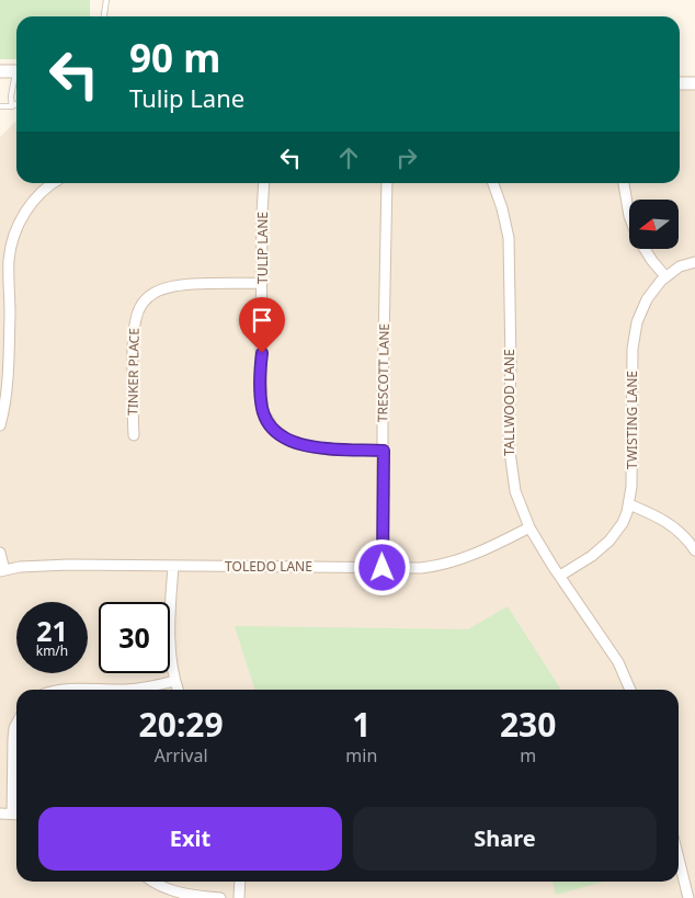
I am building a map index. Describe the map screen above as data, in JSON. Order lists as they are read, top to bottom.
{
  "streets": {
    "street": [
      "TULIP LANE",
      "TINKER PLACE",
      "TRESCOTT LANE",
      "TALLWOOD LANE",
      "TWISTING LANE",
      "TOLEDO LANE"
    ]
  },
  "crossings": [
    ["TULIP LANE", "TINKER PLACE"],
    ["TULIP LANE", "TRESCOTT LANE"],
    ["TRESCOTT LANE", "TOLEDO LANE"],
    ["TALLWOOD LANE", "TWISTING LANE"],
    ["TALLWOOD LANE", "TOLEDO LANE"]
  ],
  "north": "left",
  "page": {
    "turn": ["90 m", "Tulip Lane"],
    "speed": "21 km/h",
    "limit": "30",
    "eta": [
      "20:29",
      "Arrival",
      "1",
      "min",
      "230",
      "m"
    ],
    "buttons": ["Exit", "Share"]
  }
}
